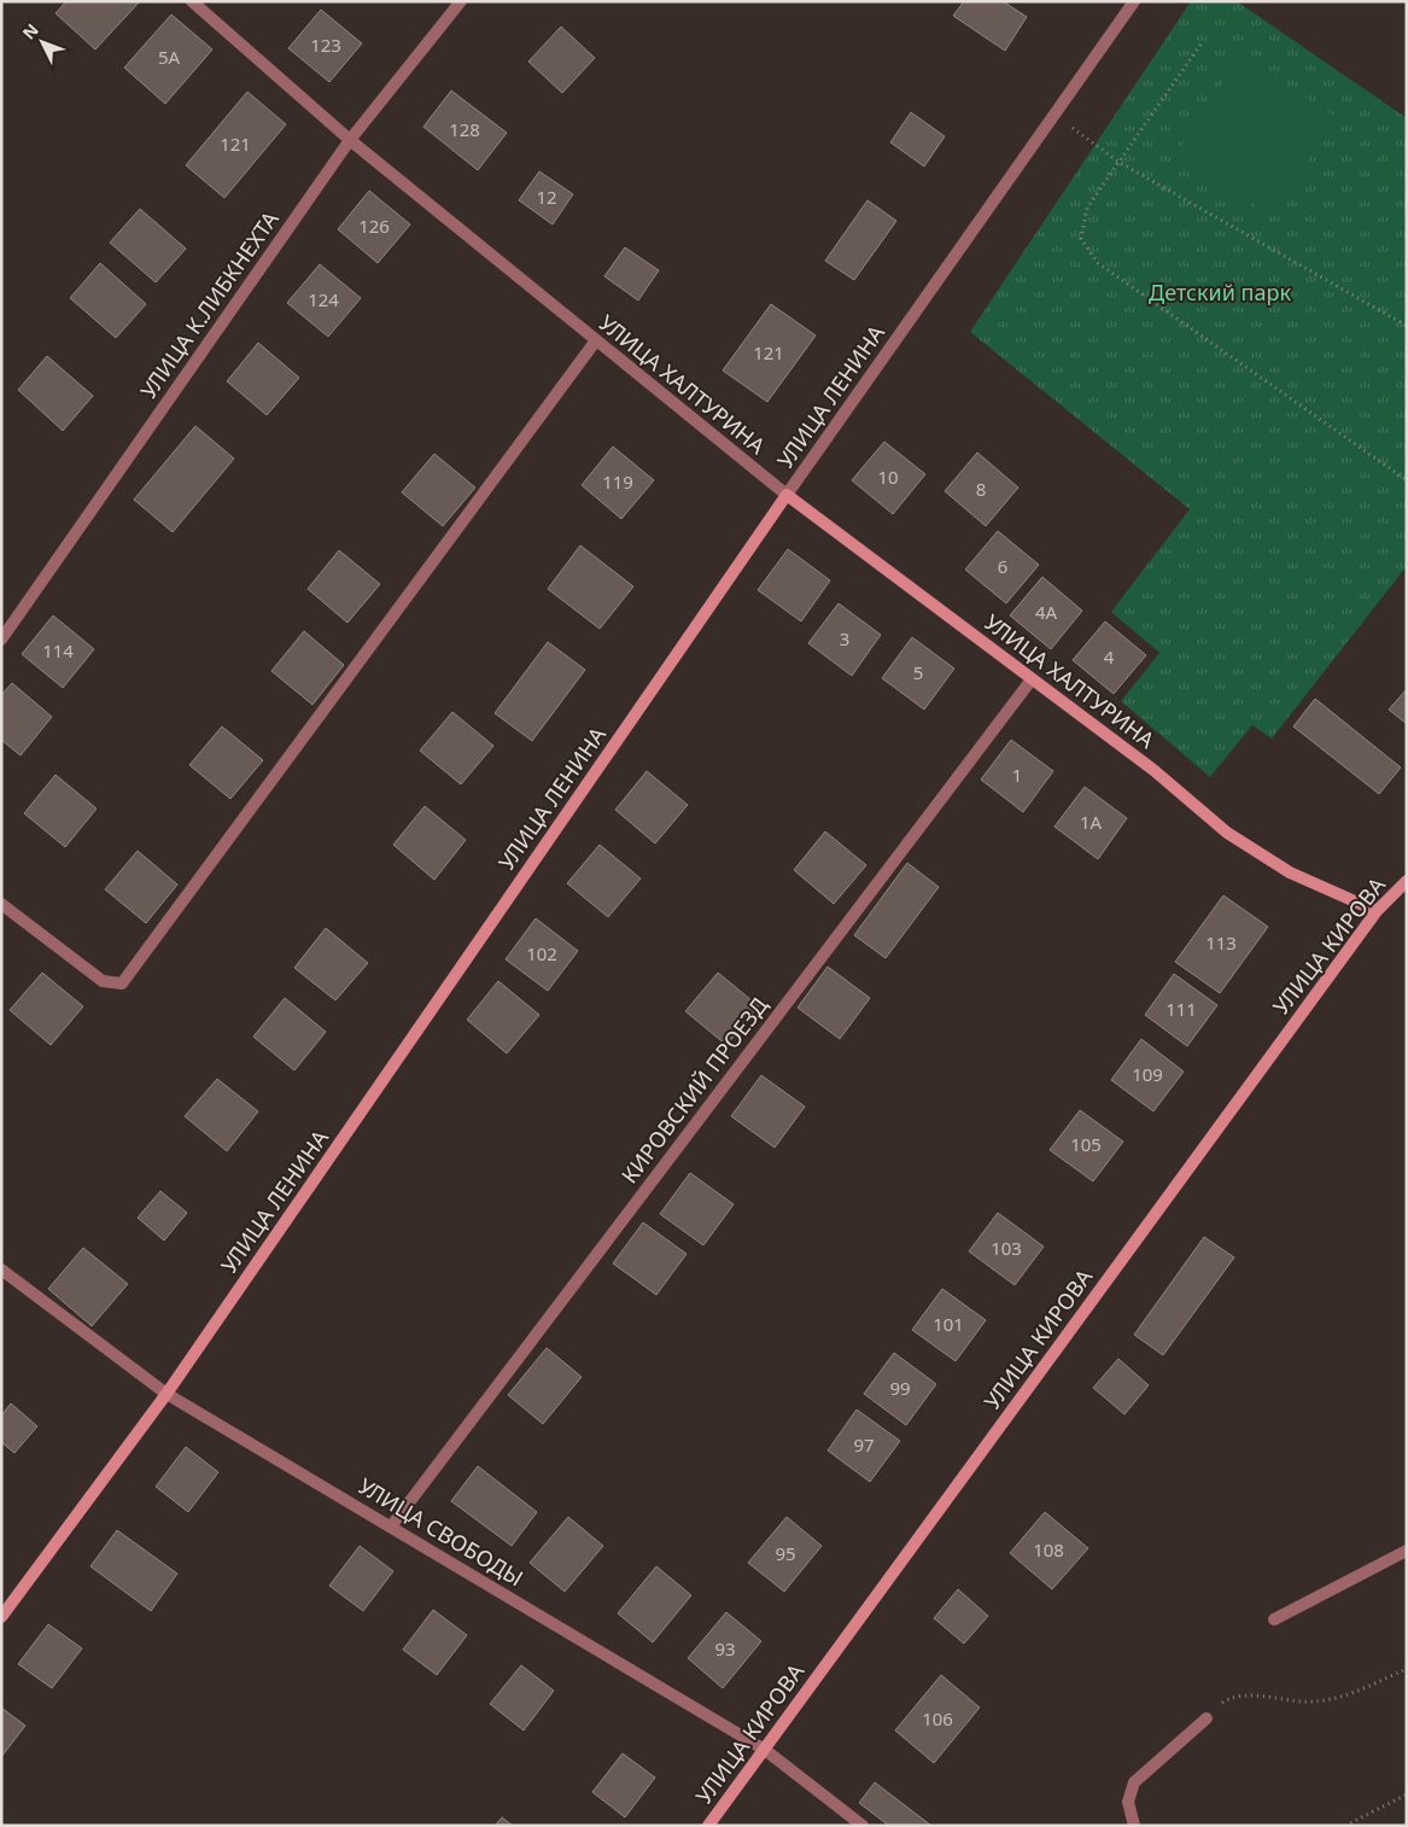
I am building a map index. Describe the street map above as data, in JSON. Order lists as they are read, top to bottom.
{
  "streets": {
    "main road": ["УЛИЦА ХАЛТУРИНА", "УЛИЦА ЛЕНИНА", "УЛИЦА КИРОВА"],
    "street": ["УЛИЦА К.ЛИБКНЕХТА", "КИРОВСКИЙ ПРОЕЗД", "УЛИЦА СВОБОДЫ"]
  },
  "crossings": [
    ["УЛИЦА К.ЛИБКНЕХТА", "УЛИЦА ХАЛТУРИНА"],
    ["УЛИЦА ХАЛТУРИНА", "УЛИЦА ЛЕНИНА"],
    ["УЛИЦА ХАЛТУРИНА", "УЛИЦА КИРОВА"],
    ["УЛИЦА ХАЛТУРИНА", "КИРОВСКИЙ ПРОЕЗД"],
    ["УЛИЦА ЛЕНИНА", "УЛИЦА СВОБОДЫ"],
    ["УЛИЦА КИРОВА", "УЛИЦА СВОБОДЫ"],
    ["КИРОВСКИЙ ПРОЕЗД", "УЛИЦА СВОБОДЫ"]
  ],
  "parks": ["Детский парк"],
  "house_numbers": [
    "123",
    "5А",
    "128",
    "121",
    "12",
    "126",
    "124",
    "121",
    "10",
    "119",
    "8",
    "6",
    "4А",
    "3",
    "114",
    "4",
    "5",
    "1",
    "1А",
    "113",
    "102",
    "111",
    "109",
    "105",
    "103",
    "101",
    "99",
    "97",
    "108",
    "95",
    "93",
    "106"
  ],
  "north": "top left"
}
